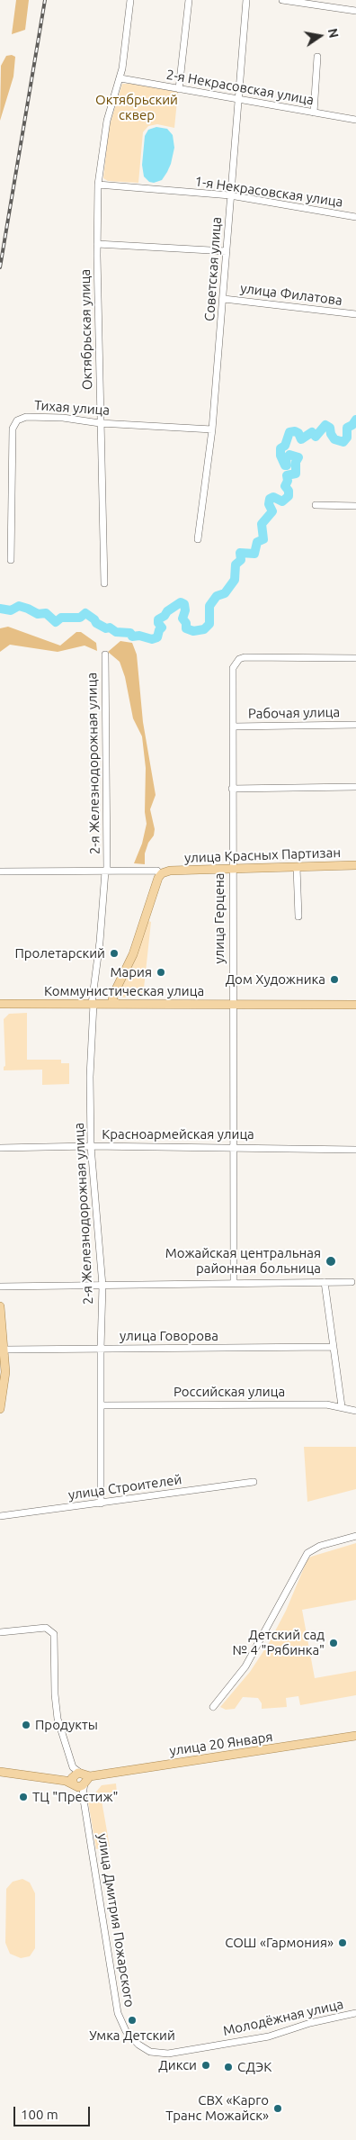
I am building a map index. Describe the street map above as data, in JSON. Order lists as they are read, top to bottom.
{
  "streets": {
    "main road": ["улица Красных Партизан", "Коммунистическая улица", "улица 20 Января"],
    "street": [
      "2-я Некрасовская улица",
      "1-я Некрасовская улица",
      "Советская улица",
      "улица Филатова",
      "Октябрьская улица",
      "Тихая улица",
      "Рабочая улица",
      "2-я Железнодорожная улица",
      "улица Герцена",
      "Красноармейская улица",
      "улица Говорова",
      "Российская улица",
      "улица Строителей",
      "улица Дмитрия Пожарского",
      "Молодёжная улица"
    ]
  },
  "crossings": [
    ["2-я Некрасовская улица", "Советская улица"],
    ["2-я Некрасовская улица", "Октябрьская улица"],
    ["1-я Некрасовская улица", "Советская улица"],
    ["1-я Некрасовская улица", "Октябрьская улица"],
    ["Советская улица", "улица Филатова"],
    ["Советская улица", "Тихая улица"],
    ["Октябрьская улица", "Тихая улица"],
    ["Рабочая улица", "улица Герцена"],
    ["2-я Железнодорожная улица", "Коммунистическая улица"],
    ["2-я Железнодорожная улица", "Красноармейская улица"],
    ["2-я Железнодорожная улица", "улица Говорова"],
    ["2-я Железнодорожная улица", "Российская улица"],
    ["2-я Железнодорожная улица", "улица Строителей"],
    ["улица Красных Партизан", "улица Герцена"],
    ["улица Герцена", "Коммунистическая улица"],
    ["улица Герцена", "Красноармейская улица"],
    ["улица 20 Января", "улица Дмитрия Пожарского"],
    ["улица Дмитрия Пожарского", "Молодёжная улица"]
  ],
  "parks": ["Октябрьский сквер"],
  "places": [
    "Пролетарский",
    "Мария",
    "Дом Художника",
    "Можайская центральная районная больница",
    "Детский сад № 4 \"Рябинка\"",
    "Продукты",
    "ТЦ \"Престиж\"",
    "СОШ «Гармония»",
    "Умка Детский",
    "Дикси",
    "СДЭК",
    "СВХ «Карго Транс Можайск»"
  ],
  "scale_bar": "100 m",
  "north": "right"
}
